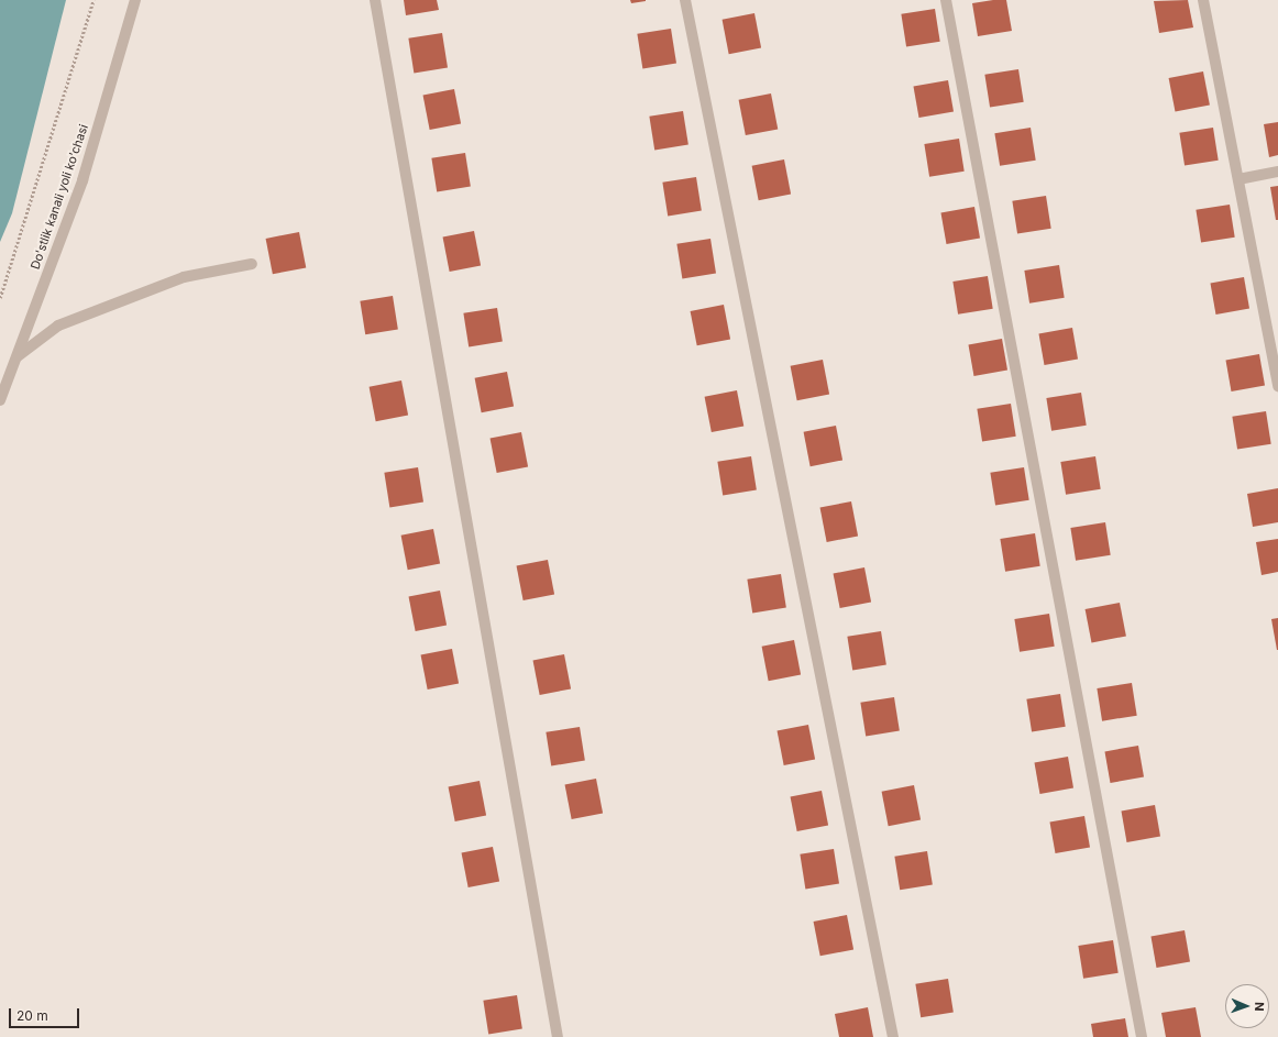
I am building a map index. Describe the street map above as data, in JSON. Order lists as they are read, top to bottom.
{
  "streets": {
    "street": ["Do'stlik kanali yoli ko'chasi"]
  },
  "scale_bar": "20 m",
  "north": "right"
}
